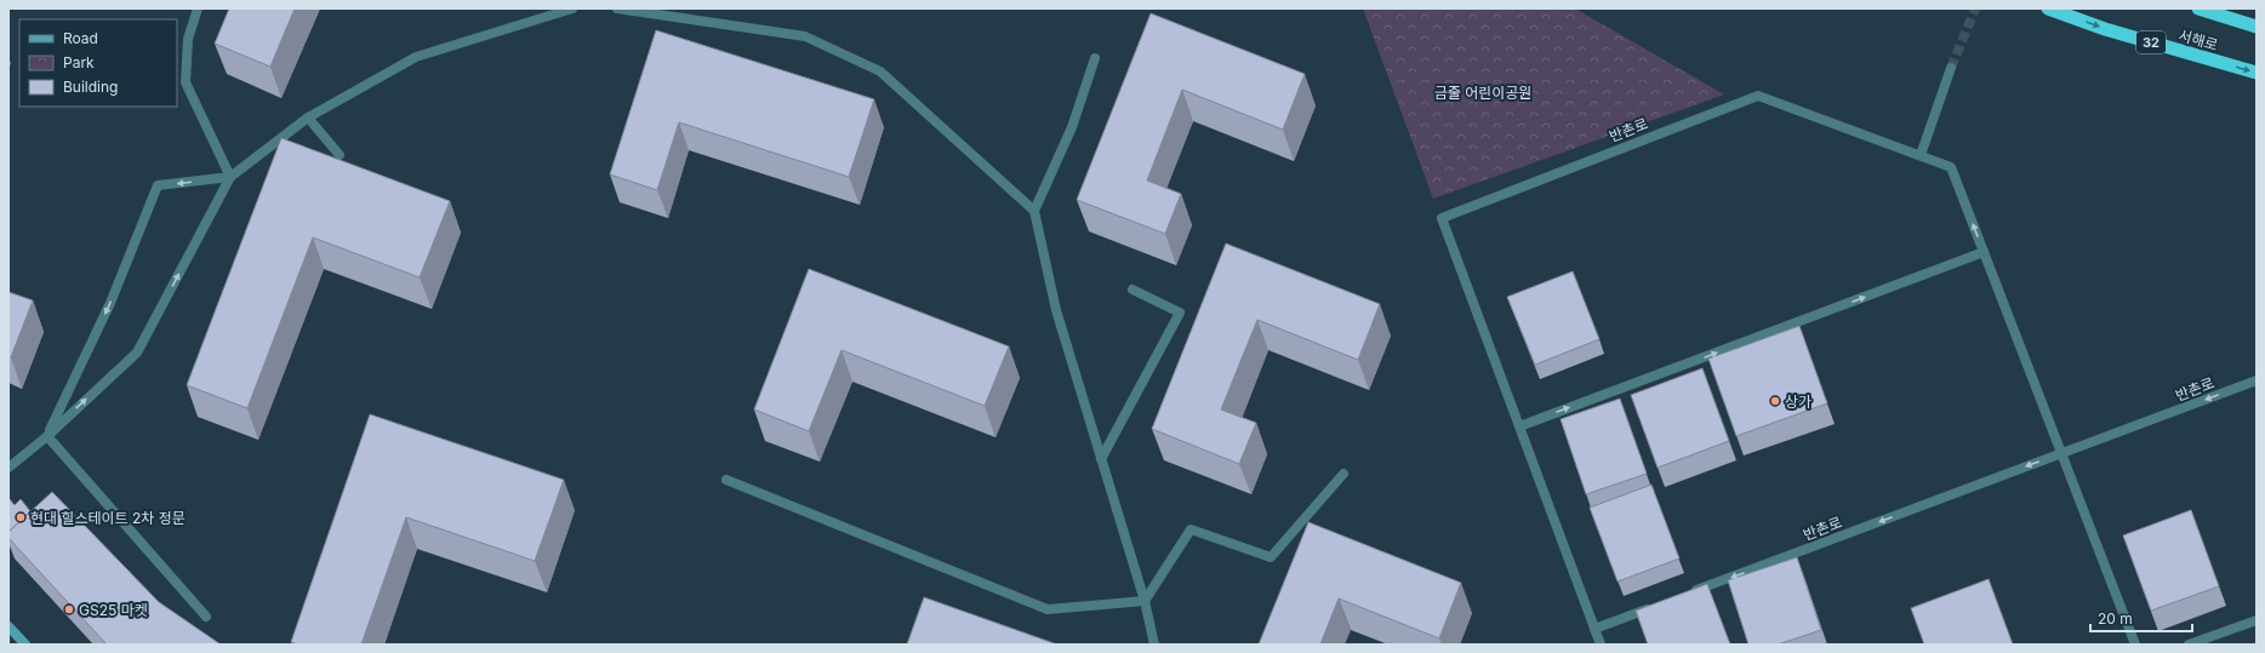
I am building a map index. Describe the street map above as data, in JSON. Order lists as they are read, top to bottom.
{
  "streets": {
    "highway": ["서해로", "32"],
    "street": ["반촌로"]
  },
  "one_way": ["서해로"],
  "parks": ["금줄 어린이공원"],
  "places": ["상가", "현대 힐스테이트 2차 정문", "GS25 마켓"],
  "legend": ["Road", "Park", "Building"],
  "scale_bar": "20 m"
}
